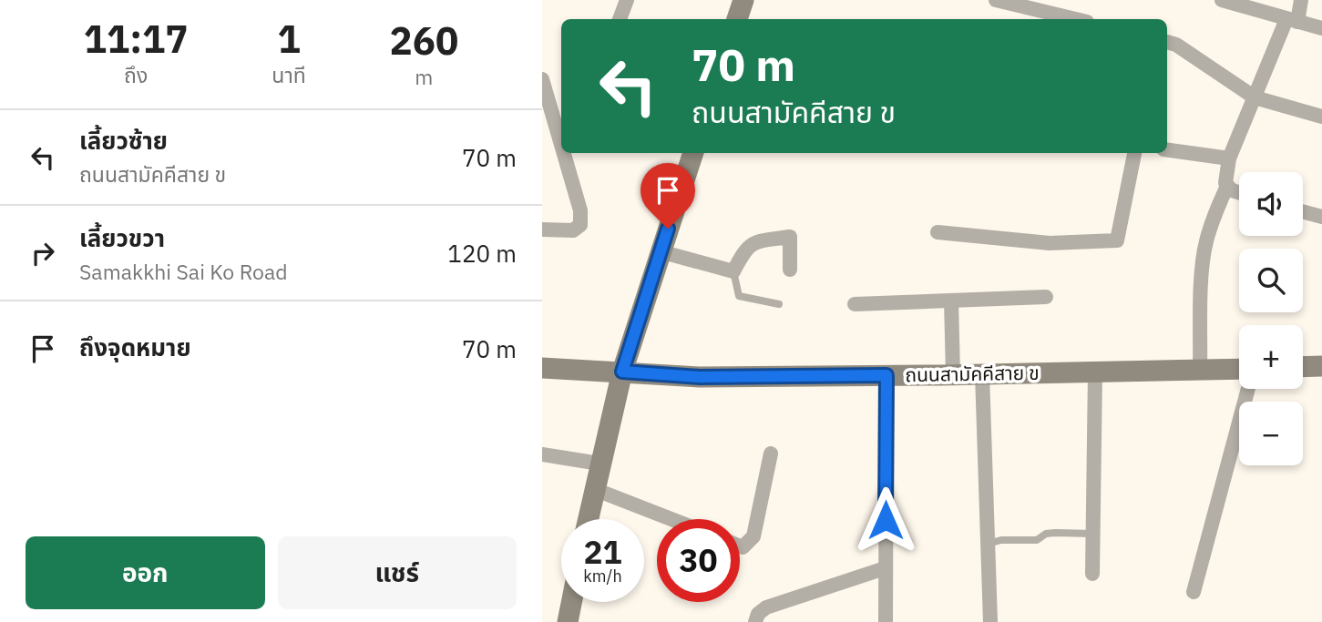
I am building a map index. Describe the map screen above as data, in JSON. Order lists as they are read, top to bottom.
{
  "streets": {
    "main road": ["ถนนสามัคคีสาย ข"]
  },
  "page": {
    "eta": [
      "11:17",
      "ถึง",
      "1",
      "นาที",
      "260",
      "m"
    ],
    "turn": ["70 m", "ถนนสามัคคีสาย ข"],
    "list": [
      {
        "name": "เลี้ยวซ้าย",
        "note": "ถนนสามัคคีสาย ข",
        "value": "70 m"
      },
      {
        "name": "เลี้ยวขวา",
        "note": "Samakkhi Sai Ko Road",
        "value": "120 m"
      },
      {
        "name": "ถึงจุดหมาย",
        "value": "70 m"
      }
    ],
    "map_buttons": ["+", "−"],
    "speed": "21 km/h",
    "limit": "30",
    "buttons": ["ออก", "แชร์"]
  }
}
